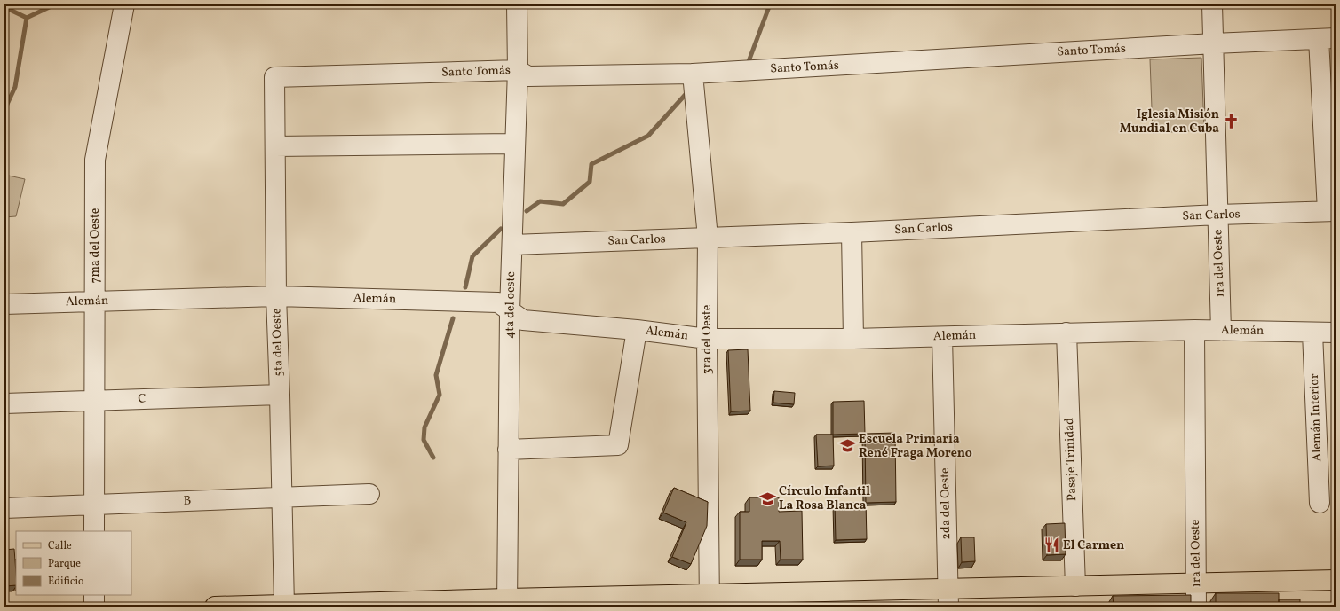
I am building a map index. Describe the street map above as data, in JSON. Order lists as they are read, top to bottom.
{
  "streets": {
    "street": [
      "Santo Tomás",
      "San Carlos",
      "7ma del Oeste",
      "1ra del Oeste",
      "Alemán",
      "4ta del oeste",
      "3ra del Oeste",
      "5ta del Oeste",
      "C",
      "Alemán Interior",
      "Pasaje Trinidad",
      "B",
      "2da del Oeste"
    ]
  },
  "crossings": [
    ["Santo Tomás", "1ra del Oeste"],
    ["Santo Tomás", "4ta del oeste"],
    ["Santo Tomás", "3ra del Oeste"],
    ["Santo Tomás", "5ta del Oeste"],
    ["San Carlos", "1ra del Oeste"],
    ["San Carlos", "4ta del oeste"],
    ["San Carlos", "3ra del Oeste"],
    ["7ma del Oeste", "Alemán"],
    ["7ma del Oeste", "C"],
    ["7ma del Oeste", "B"],
    ["1ra del Oeste", "Alemán"],
    ["Alemán", "4ta del oeste"],
    ["Alemán", "3ra del Oeste"],
    ["Alemán", "5ta del Oeste"],
    ["Alemán", "Alemán Interior"],
    ["Alemán", "Pasaje Trinidad"],
    ["Alemán", "2da del Oeste"],
    ["5ta del Oeste", "C"],
    ["5ta del Oeste", "B"]
  ],
  "places": {
    "church": ["Iglesia Misión Mundial en Cuba"],
    "school or university": ["Escuela Primaria René Fraga Moreno", "Círculo Infantil La Rosa Blanca"],
    "restaurant": ["El Carmen"]
  },
  "legend": ["Calle", "Parque", "Edificio"]
}
